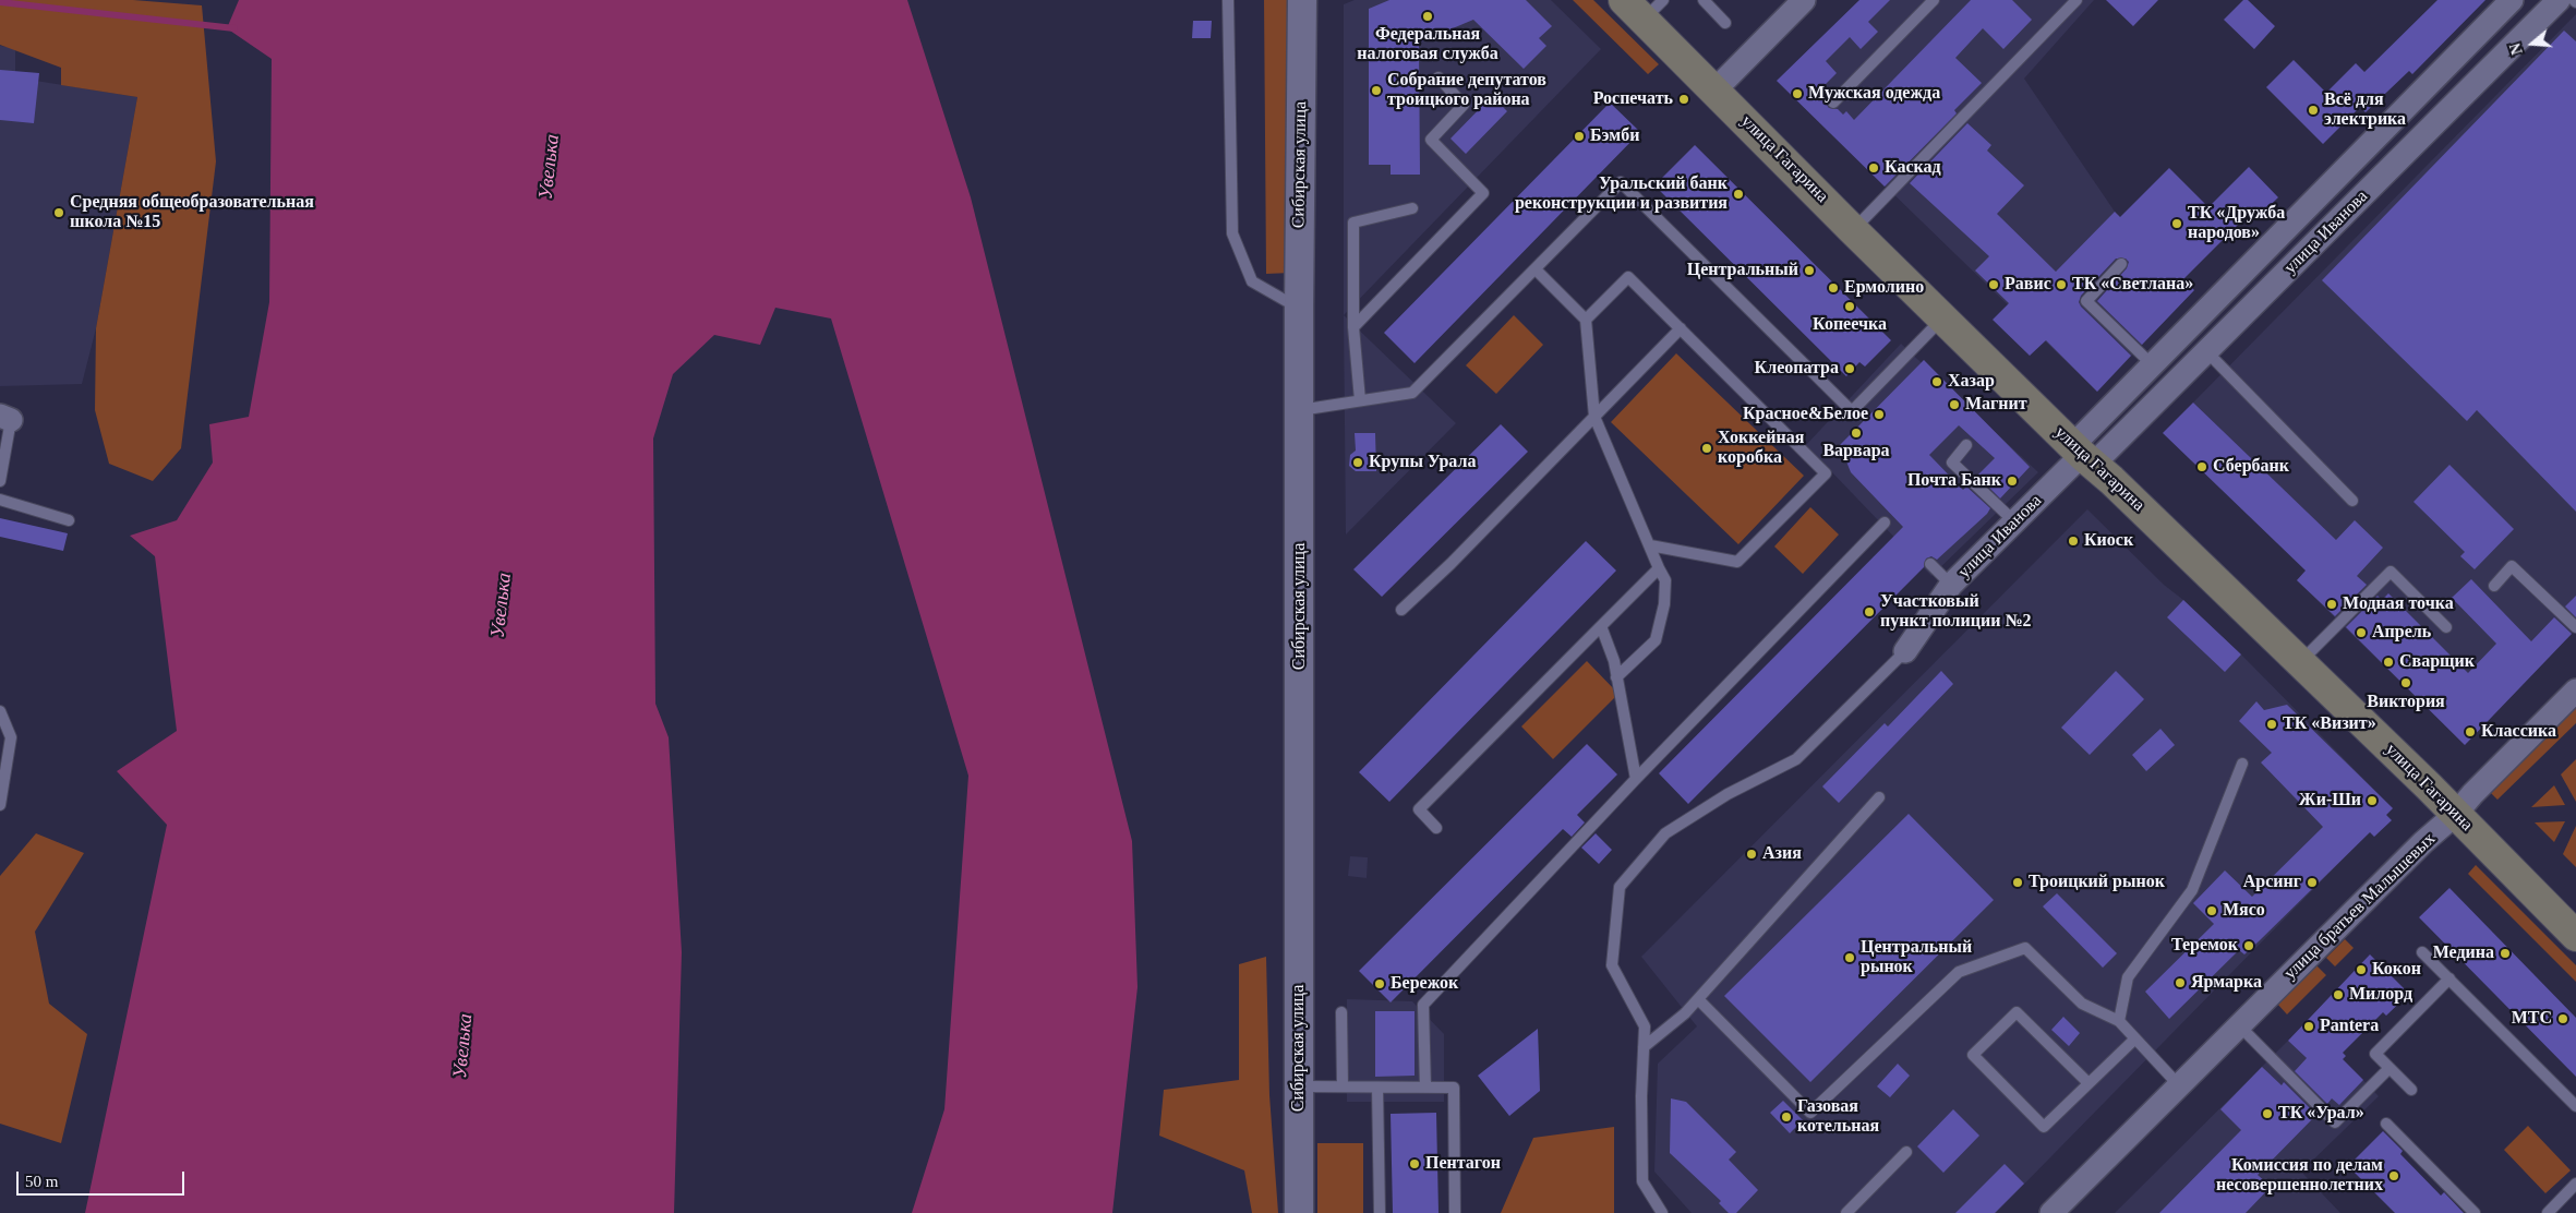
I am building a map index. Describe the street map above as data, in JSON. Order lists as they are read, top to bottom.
{
  "streets": {
    "main road": ["улица Гагарина"],
    "street": ["Сибирская улица", "улица Иванова", "улица братьев Малышевых"]
  },
  "crossings": [
    ["улица Гагарина", "улица Иванова"],
    ["улица Гагарина", "улица братьев Малышевых"]
  ],
  "water": ["Увелька"],
  "places": [
    "Федеральная налоговая служба",
    "Собрание депутатов троицкого района",
    "Мужская одежда",
    "Роспечать",
    "Всё для электрика",
    "Бэмби",
    "Каскад",
    "Уральский банк реконструкции и развития",
    "Средняя общеобразовательная школа №15",
    "ТК «Дружба народов»",
    "Центральный",
    "Равис",
    "ТК «Светлана»",
    "Ермолино",
    "Копеечка",
    "Клеопатра",
    "Хазар",
    "Магнит",
    "Красное&Белое",
    "Варвара",
    "Хоккейная коробка",
    "Крупы Урала",
    "Сбербанк",
    "Почта Банк",
    "Киоск",
    "Модная точка",
    "Участковый пункт полиции №2",
    "Апрель",
    "Сварщик",
    "Виктория",
    "ТК «Визит»",
    "Классика",
    "Жи-Ши",
    "Азия",
    "Троицкий рынок",
    "Арсинг",
    "Мясо",
    "Теремок",
    "Медина",
    "Центральный рынок",
    "Кокон",
    "Ярмарка",
    "Бережок",
    "Милорд",
    "МТС",
    "Pantera",
    "ТК «Урал»",
    "Газовая котельная",
    "Пентагон",
    "Комиссия по делам несовершеннолетних"
  ],
  "scale_bar": "50 m",
  "north": "left"
}
